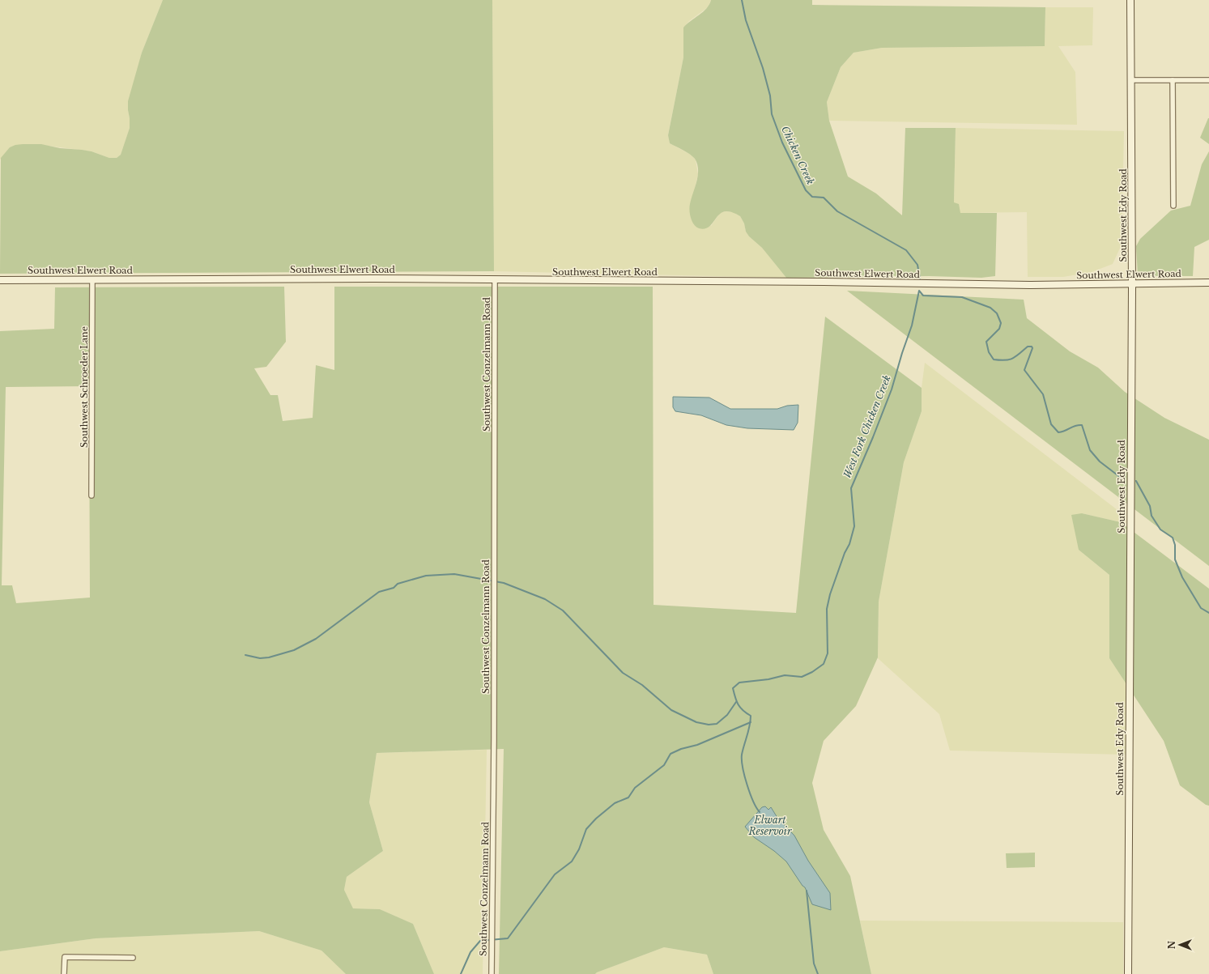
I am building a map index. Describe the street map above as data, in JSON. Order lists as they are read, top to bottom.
{
  "streets": {
    "main road": ["Southwest Edy Road", "Southwest Elwert Road"],
    "street": ["Southwest Conzelmann Road", "Southwest Schroeder Lane"]
  },
  "crossings": [
    ["Southwest Edy Road", "Southwest Elwert Road"],
    ["Southwest Elwert Road", "Southwest Conzelmann Road"],
    ["Southwest Elwert Road", "Southwest Schroeder Lane"]
  ],
  "water": ["Chicken Creek", "West Fork Chicken Creek", "Elwart Reservoir"],
  "north": "left"
}
